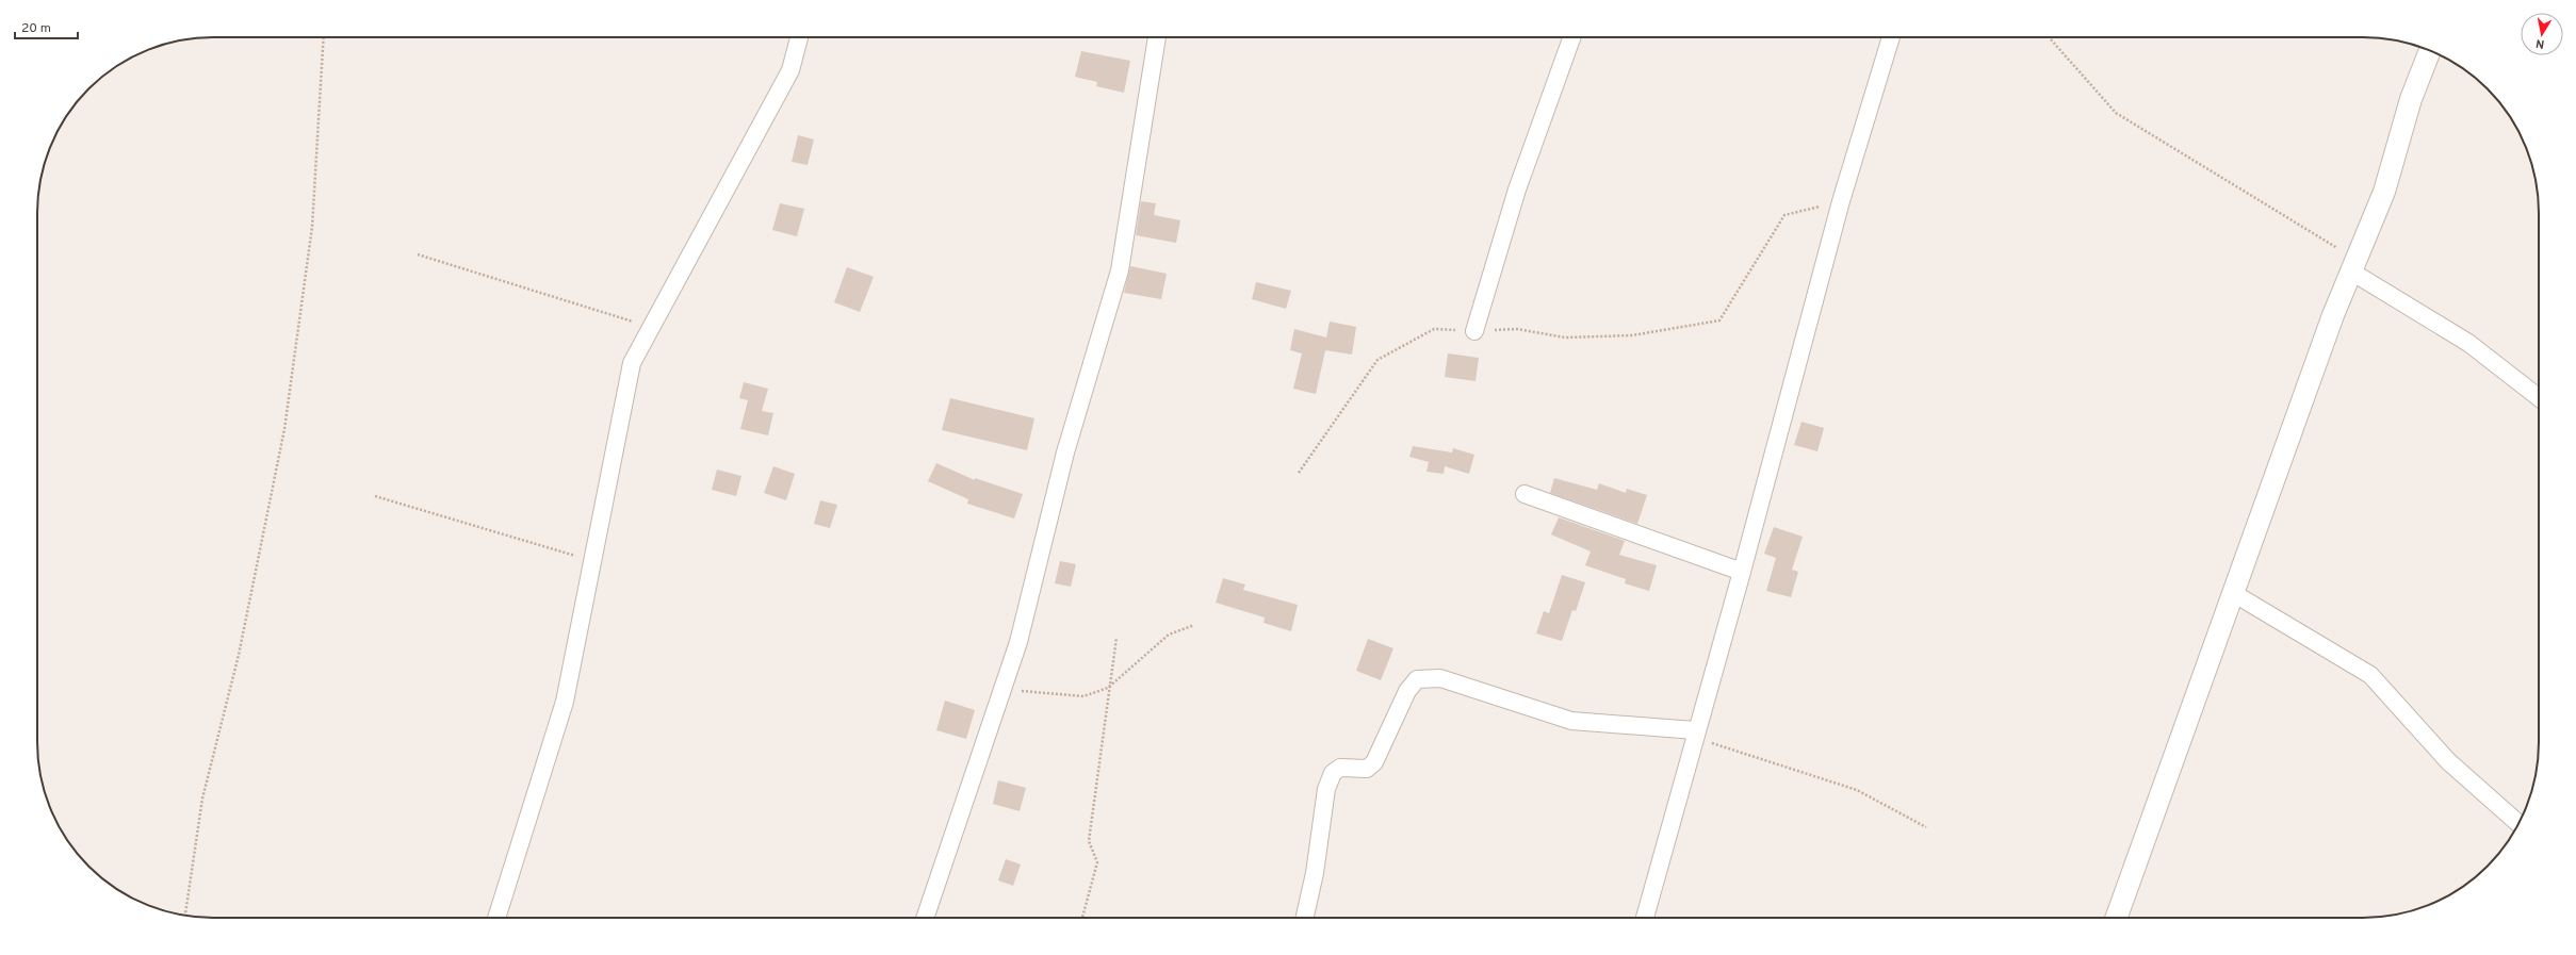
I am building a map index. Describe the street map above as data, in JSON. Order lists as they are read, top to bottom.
{
  "scale_bar": "20 m",
  "north": "bottom"
}
